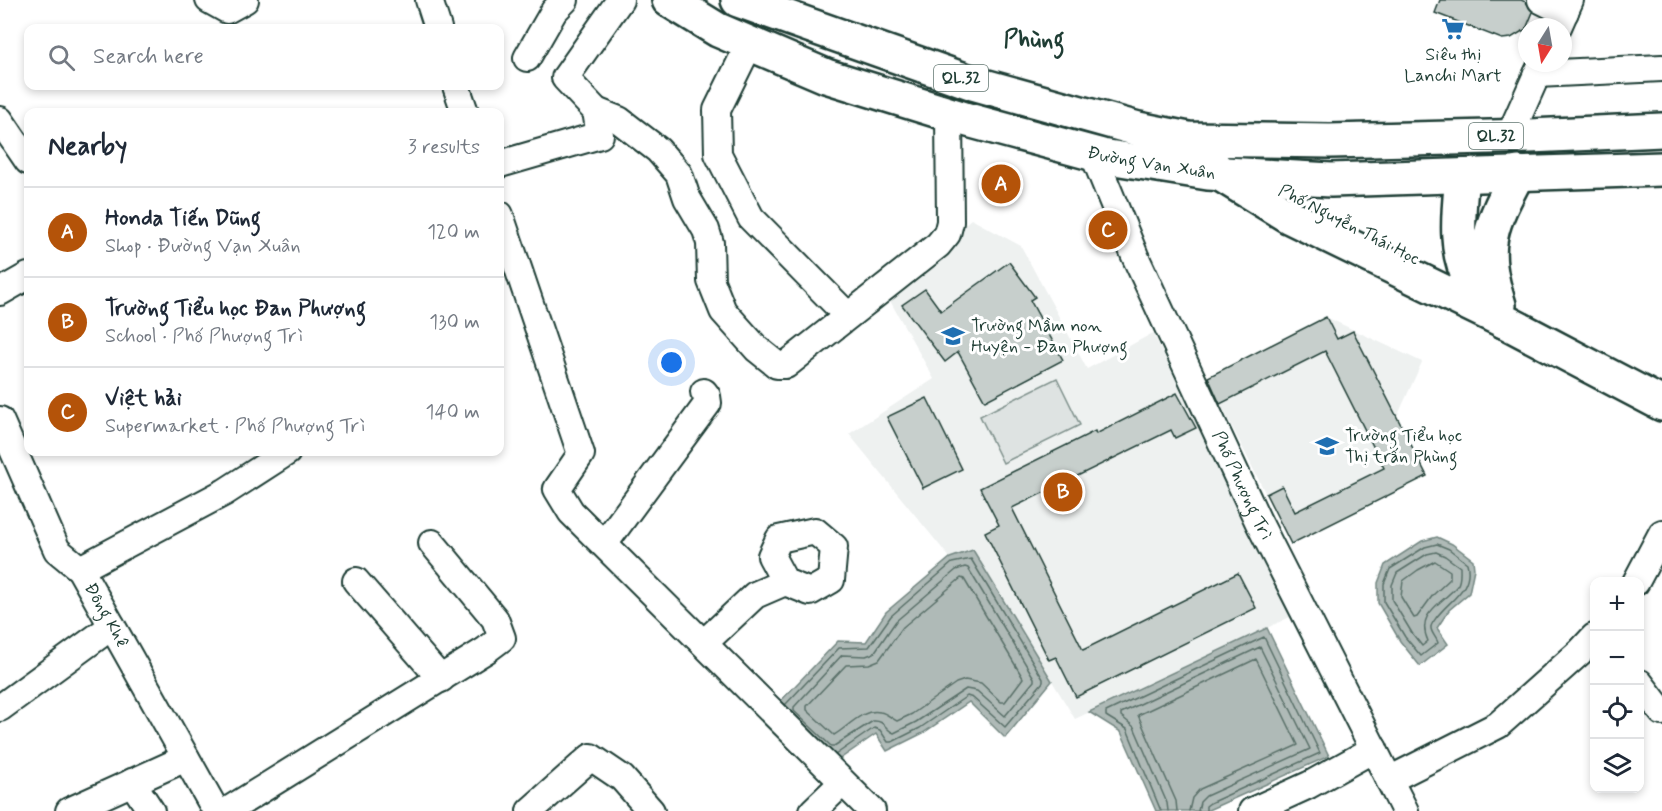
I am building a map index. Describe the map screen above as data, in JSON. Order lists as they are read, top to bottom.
{
  "streets": {
    "main road": ["QL.32", "Đường Vạn Xuân", "Phố Nguyễn Thái Học"],
    "street": ["Phố Phượng Trì", "Đông Khê"]
  },
  "crossings": [
    ["Đường Vạn Xuân", "Phố Nguyễn Thái Học"],
    ["Đường Vạn Xuân", "Phố Phượng Trì"]
  ],
  "districts": ["Phùng"],
  "places": {
    "supermarket": ["Siêu thị Lanchi Mart"],
    "school or university": ["Trường Mầm non Huyện - Đan Phượng", "Trường Tiểu học Thị trấn Phùng"]
  },
  "north": "bottom",
  "page": {
    "search": "Search here",
    "heading": ["Nearby", "3 results"],
    "pins": ["A", "C", "B"],
    "list": [
      {
        "mark": "A",
        "name": "Honda Tiến Dũng",
        "note": "Shop · Đường Vạn Xuân",
        "value": "120 m"
      },
      {
        "mark": "B",
        "name": "Trường Tiểu học Đan Phượng",
        "note": "School · Phố Phượng Trì",
        "value": "130 m"
      },
      {
        "mark": "C",
        "name": "Việt hải",
        "note": "Supermarket · Phố Phượng Trì",
        "value": "140 m"
      }
    ],
    "map_buttons": ["+", "−"]
  }
}
